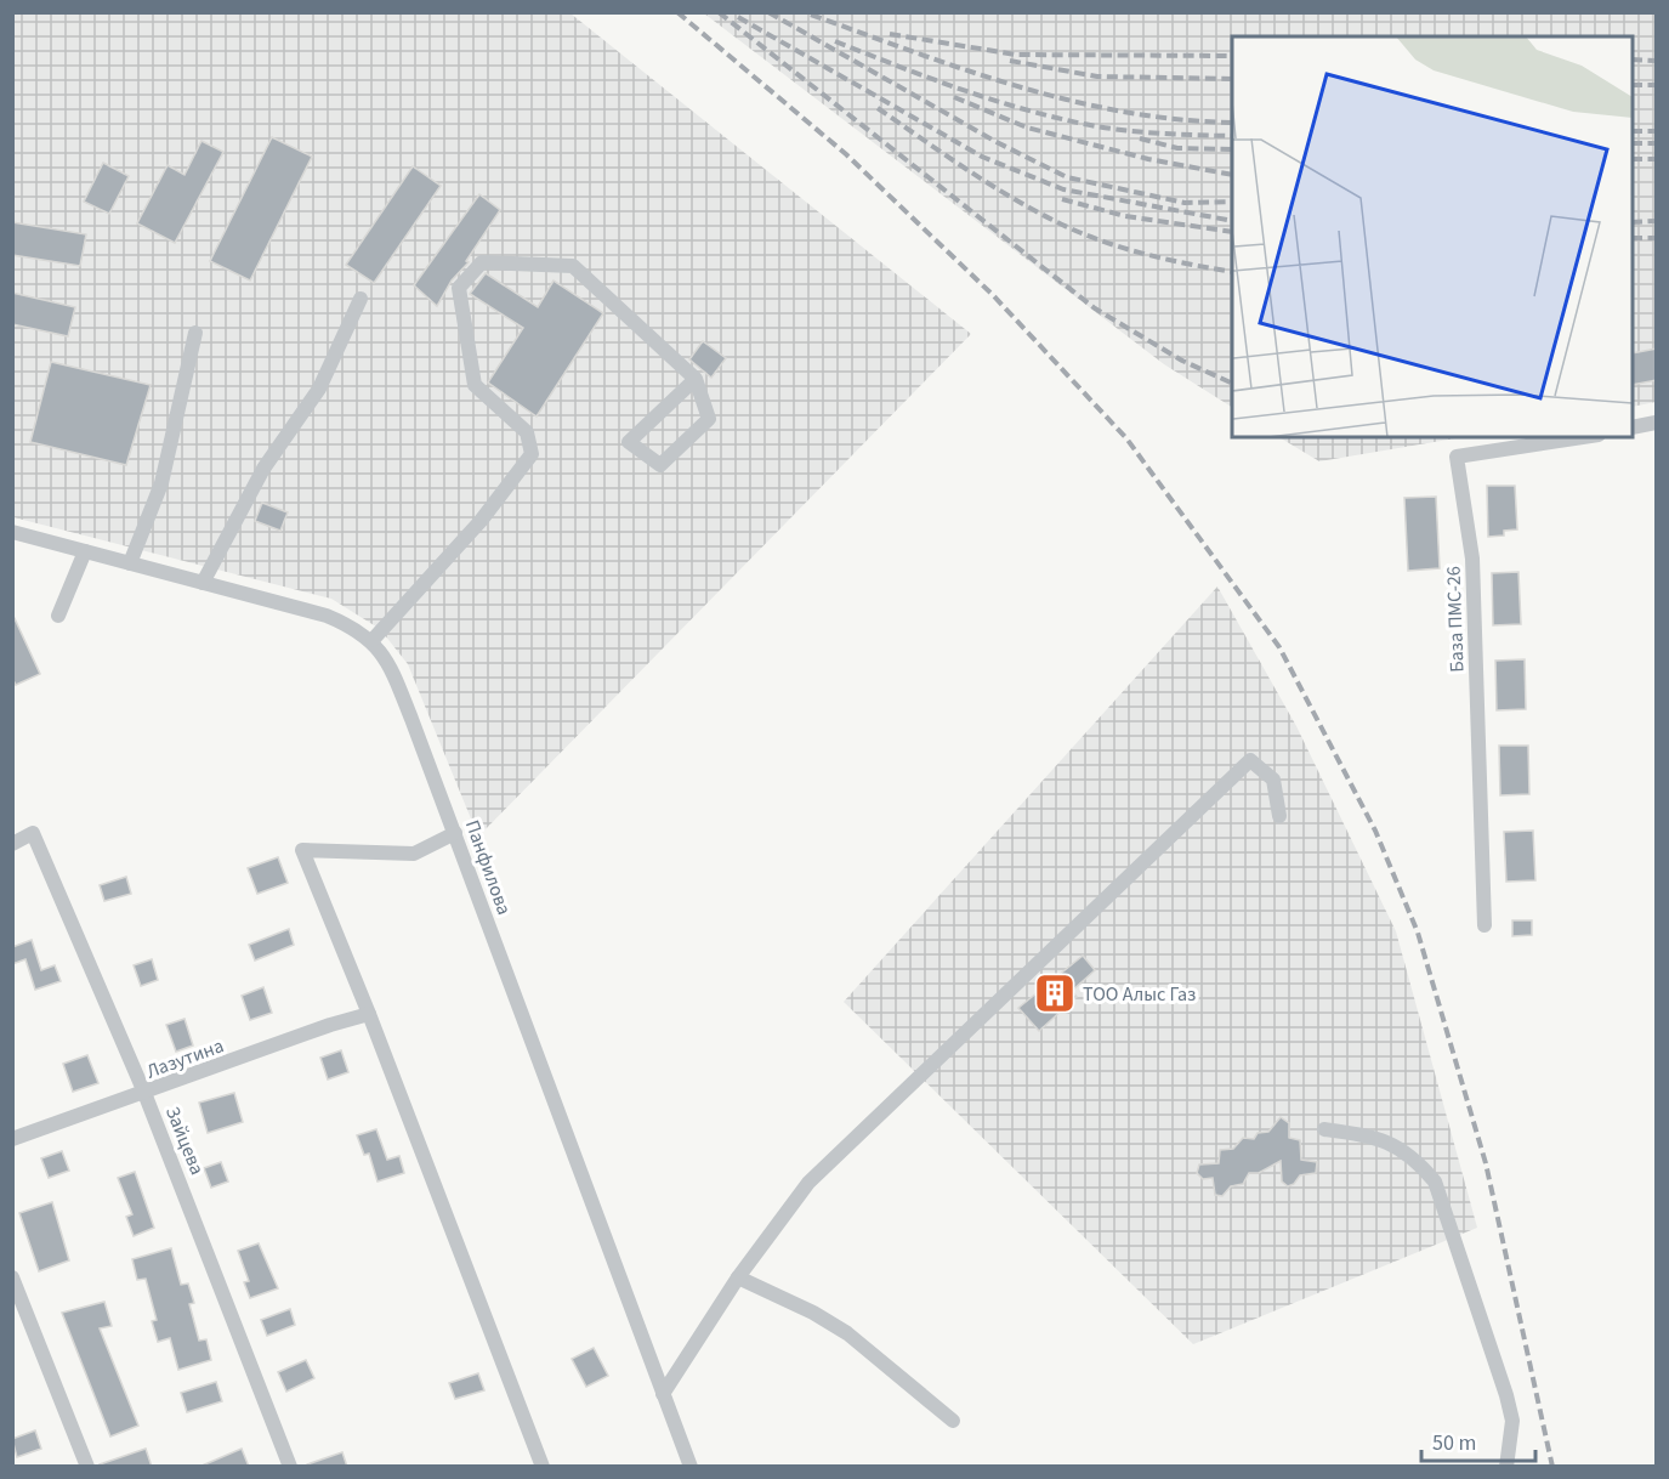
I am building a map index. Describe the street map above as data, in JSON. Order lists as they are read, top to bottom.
{
  "streets": {
    "street": [
      "База ПМС-26",
      "Панфилова",
      "Лазутина",
      "Зайцева"
    ]
  },
  "crossings": [
    ["Лазутина", "Зайцева"]
  ],
  "places": {
    "building": ["ТОО Алыс Газ"]
  },
  "scale_bar": "50 m"
}
